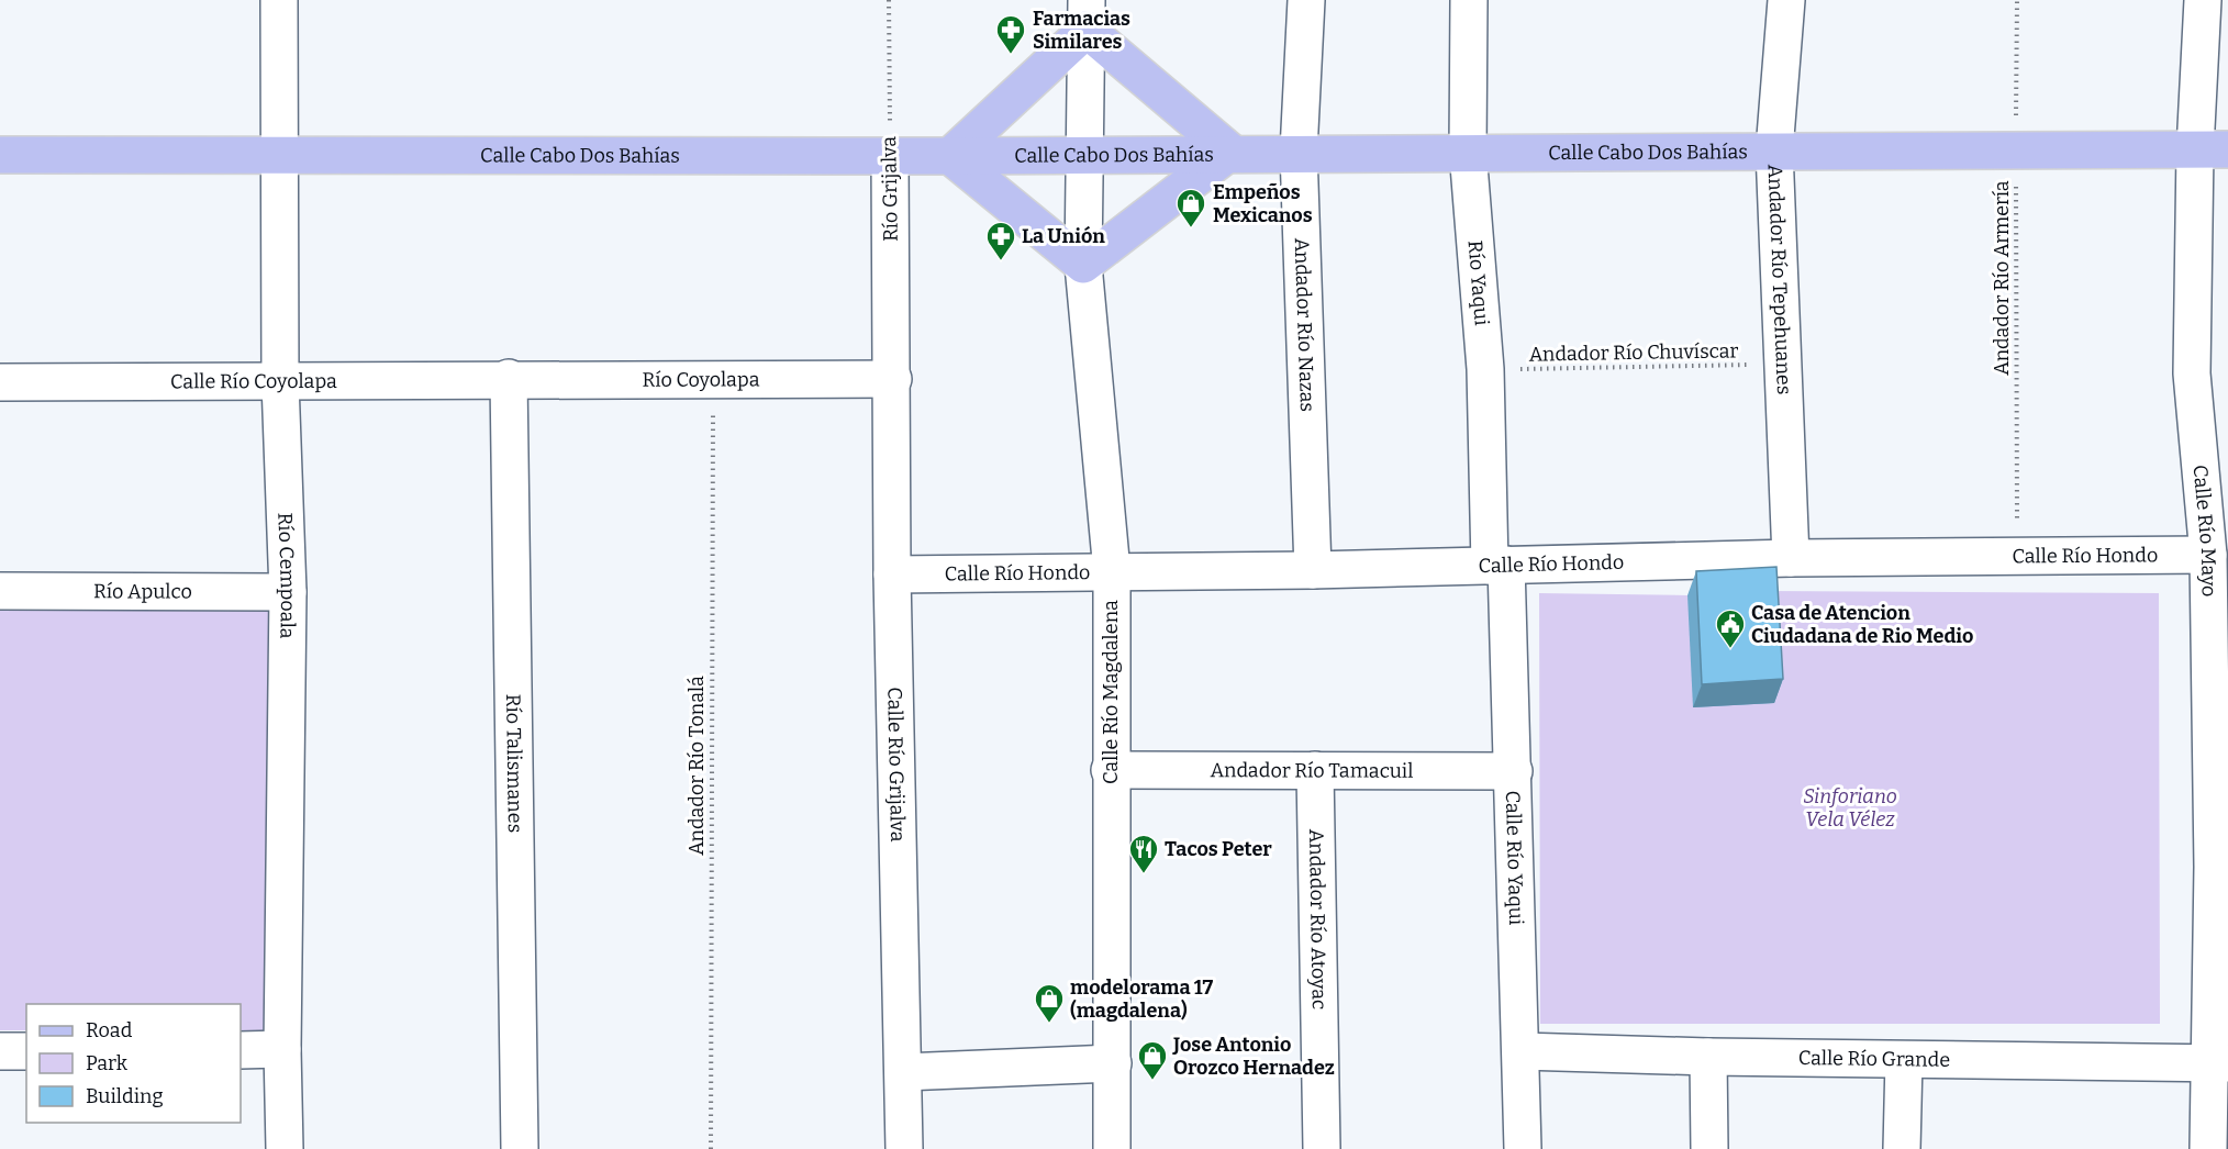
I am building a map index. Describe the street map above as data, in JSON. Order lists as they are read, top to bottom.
{
  "streets": {
    "main road": ["Calle Cabo Dos Bahías"],
    "street": [
      "Río Grijalva",
      "Andador Río Tepehuanes",
      "Río Yaqui",
      "Andador Río Nazas",
      "Calle Río Coyolapa",
      "Río Coyolapa",
      "Calle Río Mayo",
      "Calle Río Hondo",
      "Río Cempoala",
      "Río Apulco",
      "Calle Río Magdalena",
      "Río Talismanes",
      "Calle Río Grijalva",
      "Andador Río Tamacuil",
      "Calle Río Yaqui",
      "Andador Río Atoyac",
      "Calle Río Grande"
    ],
    "path": ["Andador Río Armería", "Andador Río Chuvíscar", "Andador Río Tonalá"]
  },
  "crossings": [
    ["Calle Cabo Dos Bahías", "Río Grijalva"],
    ["Calle Cabo Dos Bahías", "Andador Río Armería"],
    ["Calle Cabo Dos Bahías", "Andador Río Tepehuanes"],
    ["Calle Cabo Dos Bahías", "Río Yaqui"],
    ["Calle Cabo Dos Bahías", "Andador Río Nazas"],
    ["Calle Cabo Dos Bahías", "Calle Río Mayo"],
    ["Calle Cabo Dos Bahías", "Río Cempoala"],
    ["Calle Cabo Dos Bahías", "Calle Río Magdalena"],
    ["Río Grijalva", "Río Coyolapa"],
    ["Río Grijalva", "Calle Río Grijalva"],
    ["Andador Río Armería", "Calle Río Hondo"],
    ["Andador Río Tepehuanes", "Andador Río Chuvíscar"],
    ["Andador Río Tepehuanes", "Calle Río Hondo"],
    ["Río Yaqui", "Andador Río Chuvíscar"],
    ["Río Yaqui", "Calle Río Hondo"],
    ["Río Yaqui", "Calle Río Yaqui"],
    ["Andador Río Nazas", "Calle Río Hondo"],
    ["Calle Río Coyolapa", "Río Coyolapa"],
    ["Calle Río Coyolapa", "Río Cempoala"],
    ["Calle Río Coyolapa", "Río Talismanes"],
    ["Río Coyolapa", "Río Talismanes"],
    ["Río Coyolapa", "Calle Río Grijalva"],
    ["Río Coyolapa", "Andador Río Tonalá"],
    ["Calle Río Mayo", "Calle Río Hondo"],
    ["Calle Río Mayo", "Calle Río Grande"],
    ["Calle Río Hondo", "Calle Río Magdalena"],
    ["Calle Río Hondo", "Calle Río Grijalva"],
    ["Calle Río Hondo", "Calle Río Yaqui"],
    ["Río Cempoala", "Río Apulco"],
    ["Calle Río Magdalena", "Andador Río Tamacuil"],
    ["Andador Río Tamacuil", "Calle Río Yaqui"],
    ["Andador Río Tamacuil", "Andador Río Atoyac"],
    ["Calle Río Yaqui", "Calle Río Grande"]
  ],
  "parks": ["Sinforiano Vela Vélez"],
  "places": {
    "pharmacy": ["Farmacias Similares", "La Unión"],
    "shop": ["Empeños Mexicanos", "modelorama 17 (magdalena)", "Jose Antonio Orozco Hernadez"],
    "public building": ["Casa de Atencion Ciudadana de Rio Medio"],
    "restaurant": ["Tacos Peter"]
  },
  "legend": ["Road", "Park", "Building"]
}
